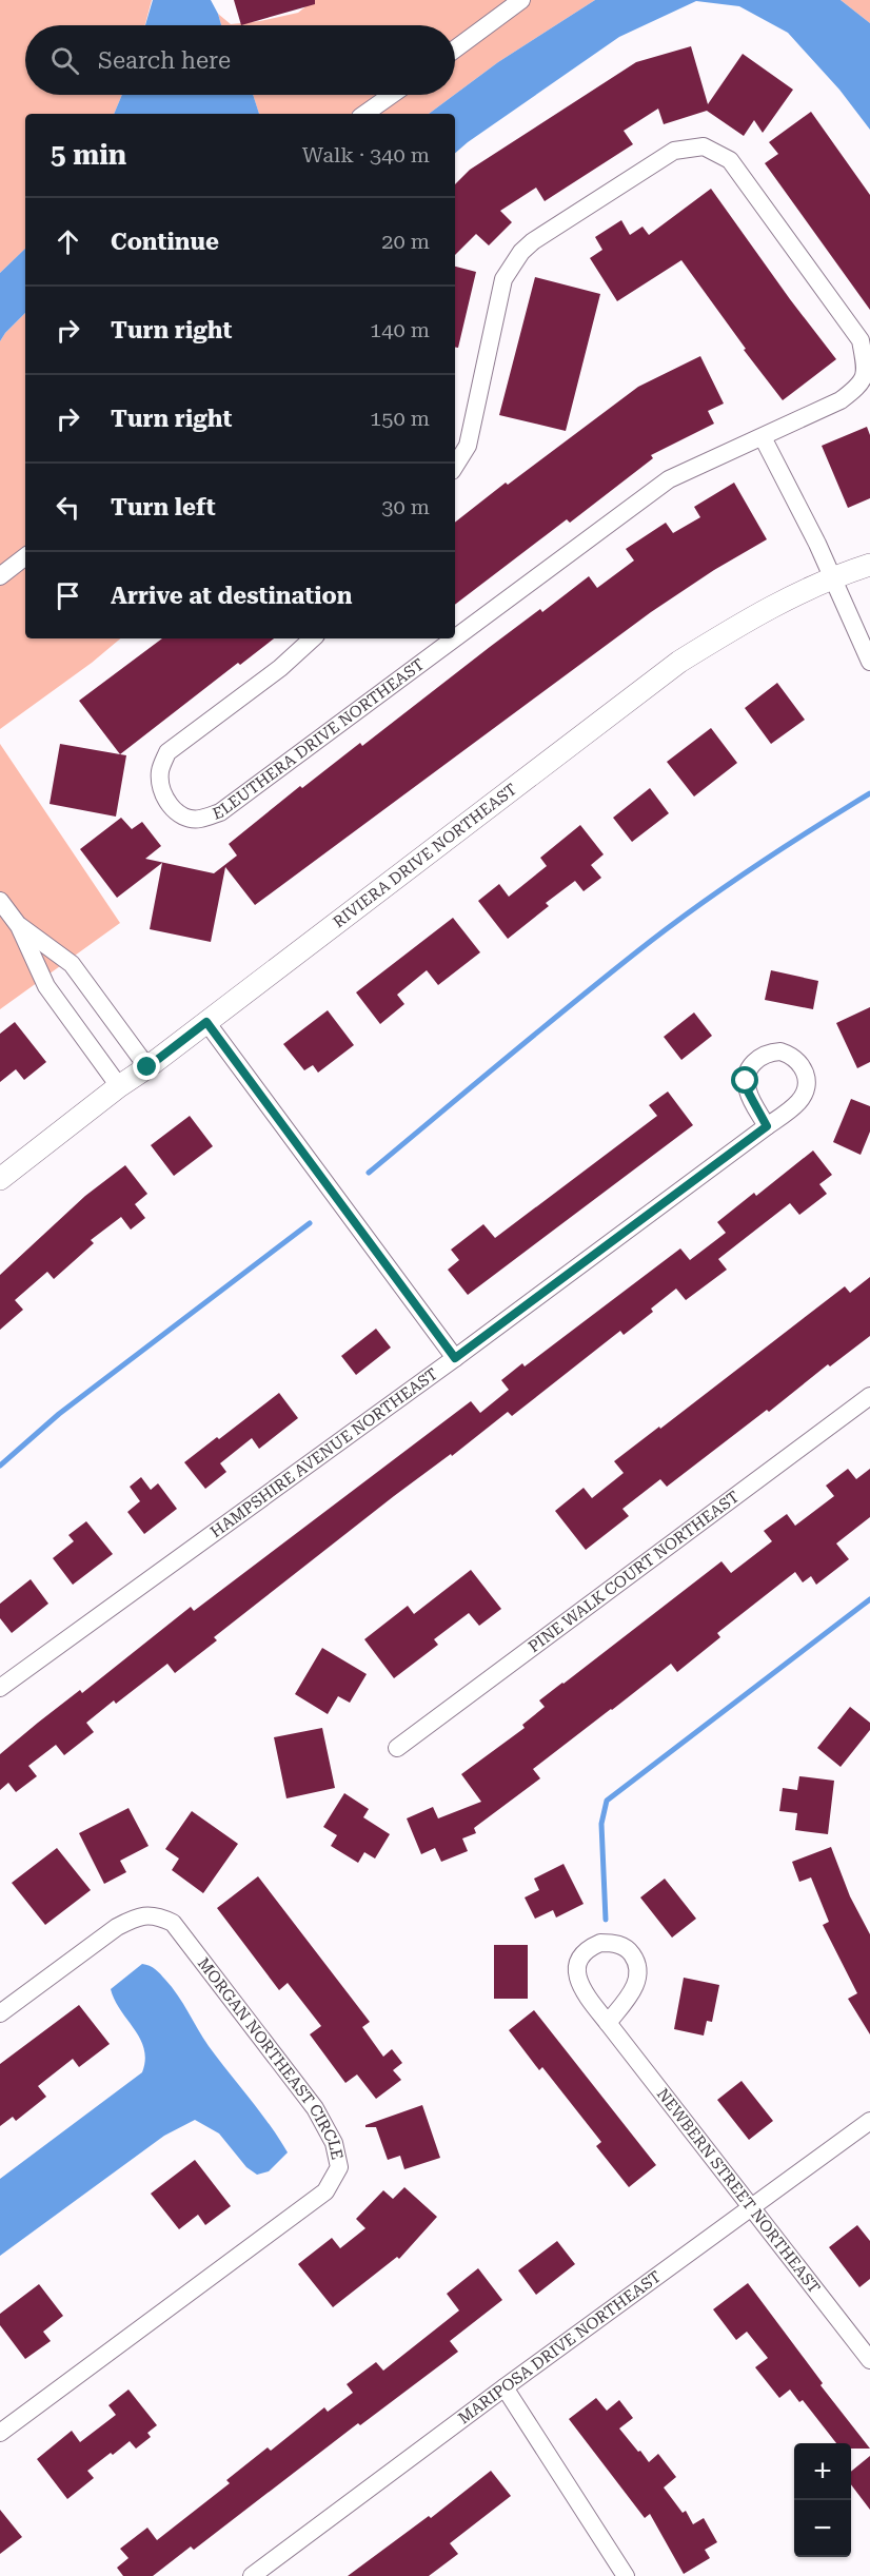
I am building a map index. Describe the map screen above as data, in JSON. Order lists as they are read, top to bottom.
{
  "streets": {
    "street": [
      "ELEUTHERA DRIVE NORTHEAST",
      "RIVIERA DRIVE NORTHEAST",
      "HAMPSHIRE AVENUE NORTHEAST",
      "PINE WALK COURT NORTHEAST",
      "MORGAN NORTHEAST CIRCLE",
      "NEWBERN STREET NORTHEAST",
      "MARIPOSA DRIVE NORTHEAST"
    ]
  },
  "crossings": [
    ["NEWBERN STREET NORTHEAST", "MARIPOSA DRIVE NORTHEAST"]
  ],
  "page": {
    "search": "Search here",
    "heading": ["5 min", "Walk · 340 m"],
    "list": [
      ["Continue", "20 m"],
      ["Turn right", "140 m"],
      ["Turn right", "150 m"],
      ["Turn left", "30 m"],
      "Arrive at destination"
    ],
    "map_buttons": ["+", "−"]
  }
}
